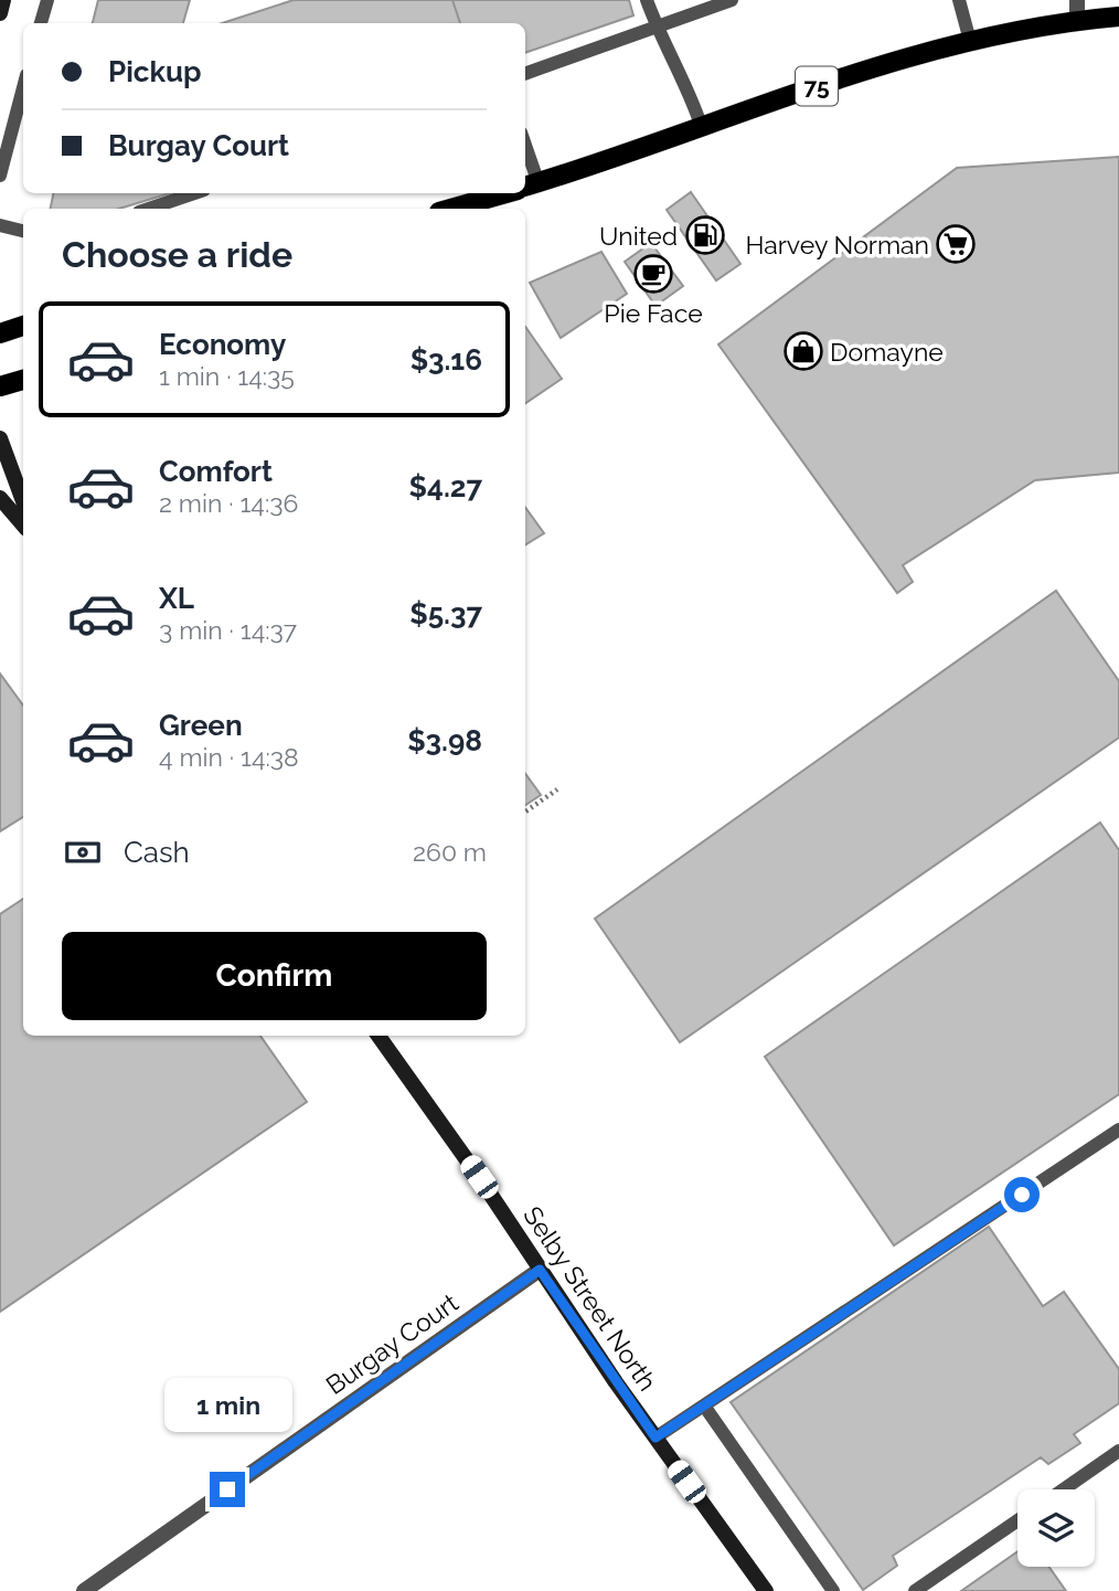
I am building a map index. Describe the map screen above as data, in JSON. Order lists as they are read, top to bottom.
{
  "streets": {
    "main road": ["75", "Selby Street North"],
    "street": ["Burgay Court"]
  },
  "crossings": [
    ["Selby Street North", "Burgay Court"]
  ],
  "places": {
    "fuel station": ["United"],
    "supermarket": ["Harvey Norman"],
    "cafe": ["Pie Face"],
    "shop": ["Domayne"]
  },
  "page": {
    "banner": ["Pickup", "Burgay Court"],
    "heading": "Choose a ride",
    "list": [
      {
        "name": "Economy",
        "note": "1 min · 14:35",
        "value": "$3.16"
      },
      {
        "name": "Comfort",
        "note": "2 min · 14:36",
        "value": "$4.27"
      },
      {
        "name": "XL",
        "note": "3 min · 14:37",
        "value": "$5.37"
      },
      {
        "name": "Green",
        "note": "4 min · 14:38",
        "value": "$3.98"
      }
    ],
    "pay": ["Cash", "260 m"],
    "buttons": "Confirm",
    "bubble": "1 min"
  }
}
